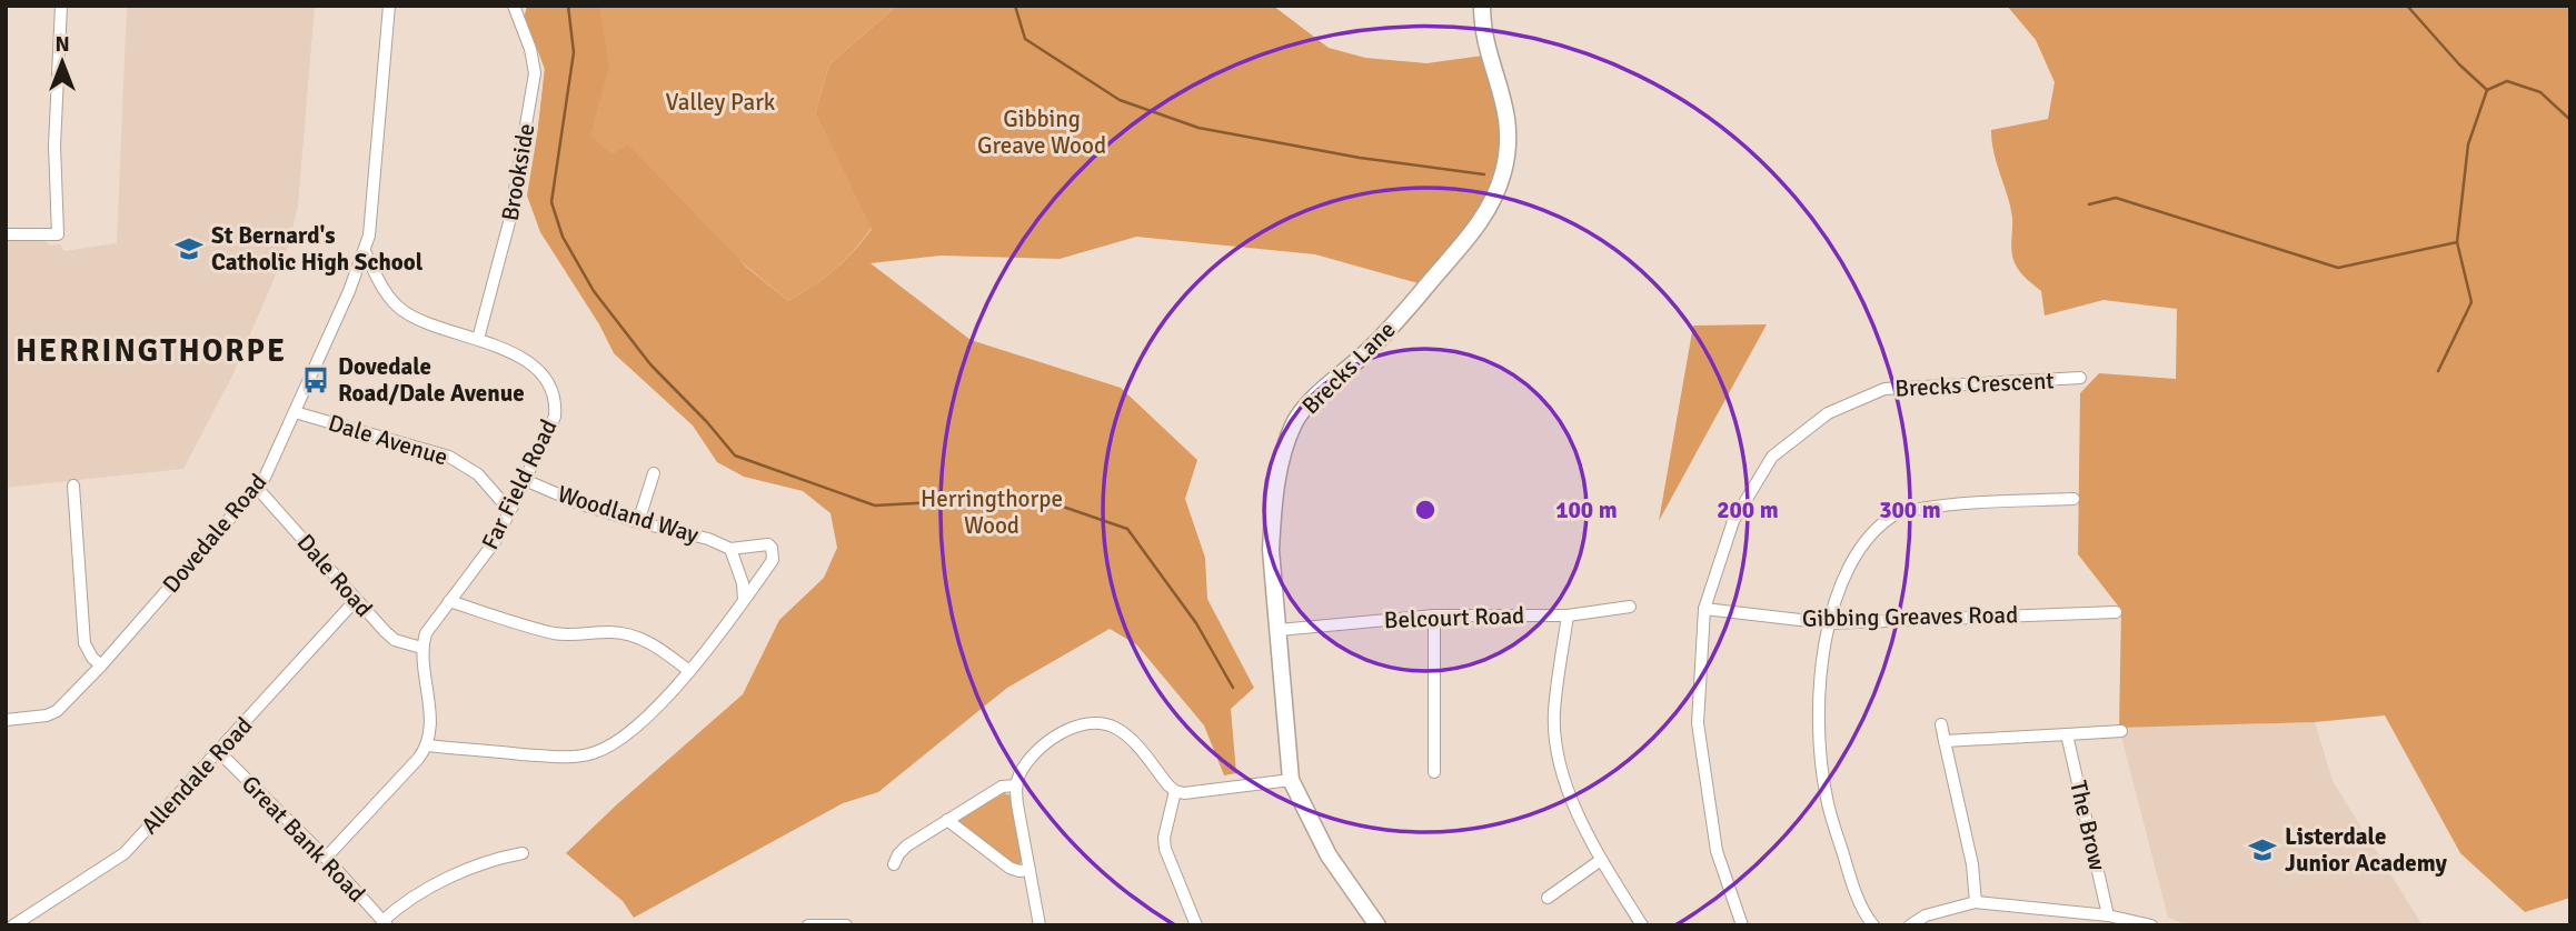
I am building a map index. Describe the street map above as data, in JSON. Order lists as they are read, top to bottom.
{
  "streets": {
    "street": [
      "Brookside",
      "Brecks Lane",
      "Brecks Crescent",
      "Dale Avenue",
      "Far Field Road",
      "Woodland Way",
      "Dovedale Road",
      "Dale Road",
      "Gibbing Greaves Road",
      "Belcourt Road",
      "Allendale Road",
      "The Brow",
      "Great Bank Road"
    ]
  },
  "crossings": [
    ["Brookside", "Far Field Road"],
    ["Brecks Lane", "Belcourt Road"],
    ["Brecks Crescent", "Gibbing Greaves Road"],
    ["Dale Avenue", "Far Field Road"],
    ["Dale Avenue", "Dovedale Road"],
    ["Far Field Road", "Woodland Way"],
    ["Far Field Road", "Dovedale Road"],
    ["Far Field Road", "Dale Road"],
    ["Dovedale Road", "Dale Road"],
    ["Dale Road", "Allendale Road"],
    ["Allendale Road", "Great Bank Road"]
  ],
  "districts": ["HERRINGTHORPE"],
  "parks": ["Valley Park", "Gibbing Greave Wood", "Herringthorpe Wood"],
  "places": {
    "school or university": ["St Bernard's Catholic High School", "Listerdale Junior Academy"],
    "bus stop": ["Dovedale Road/Dale Avenue"]
  },
  "north": "top",
  "rings": ["100 m", "200 m", "300 m"]
}
